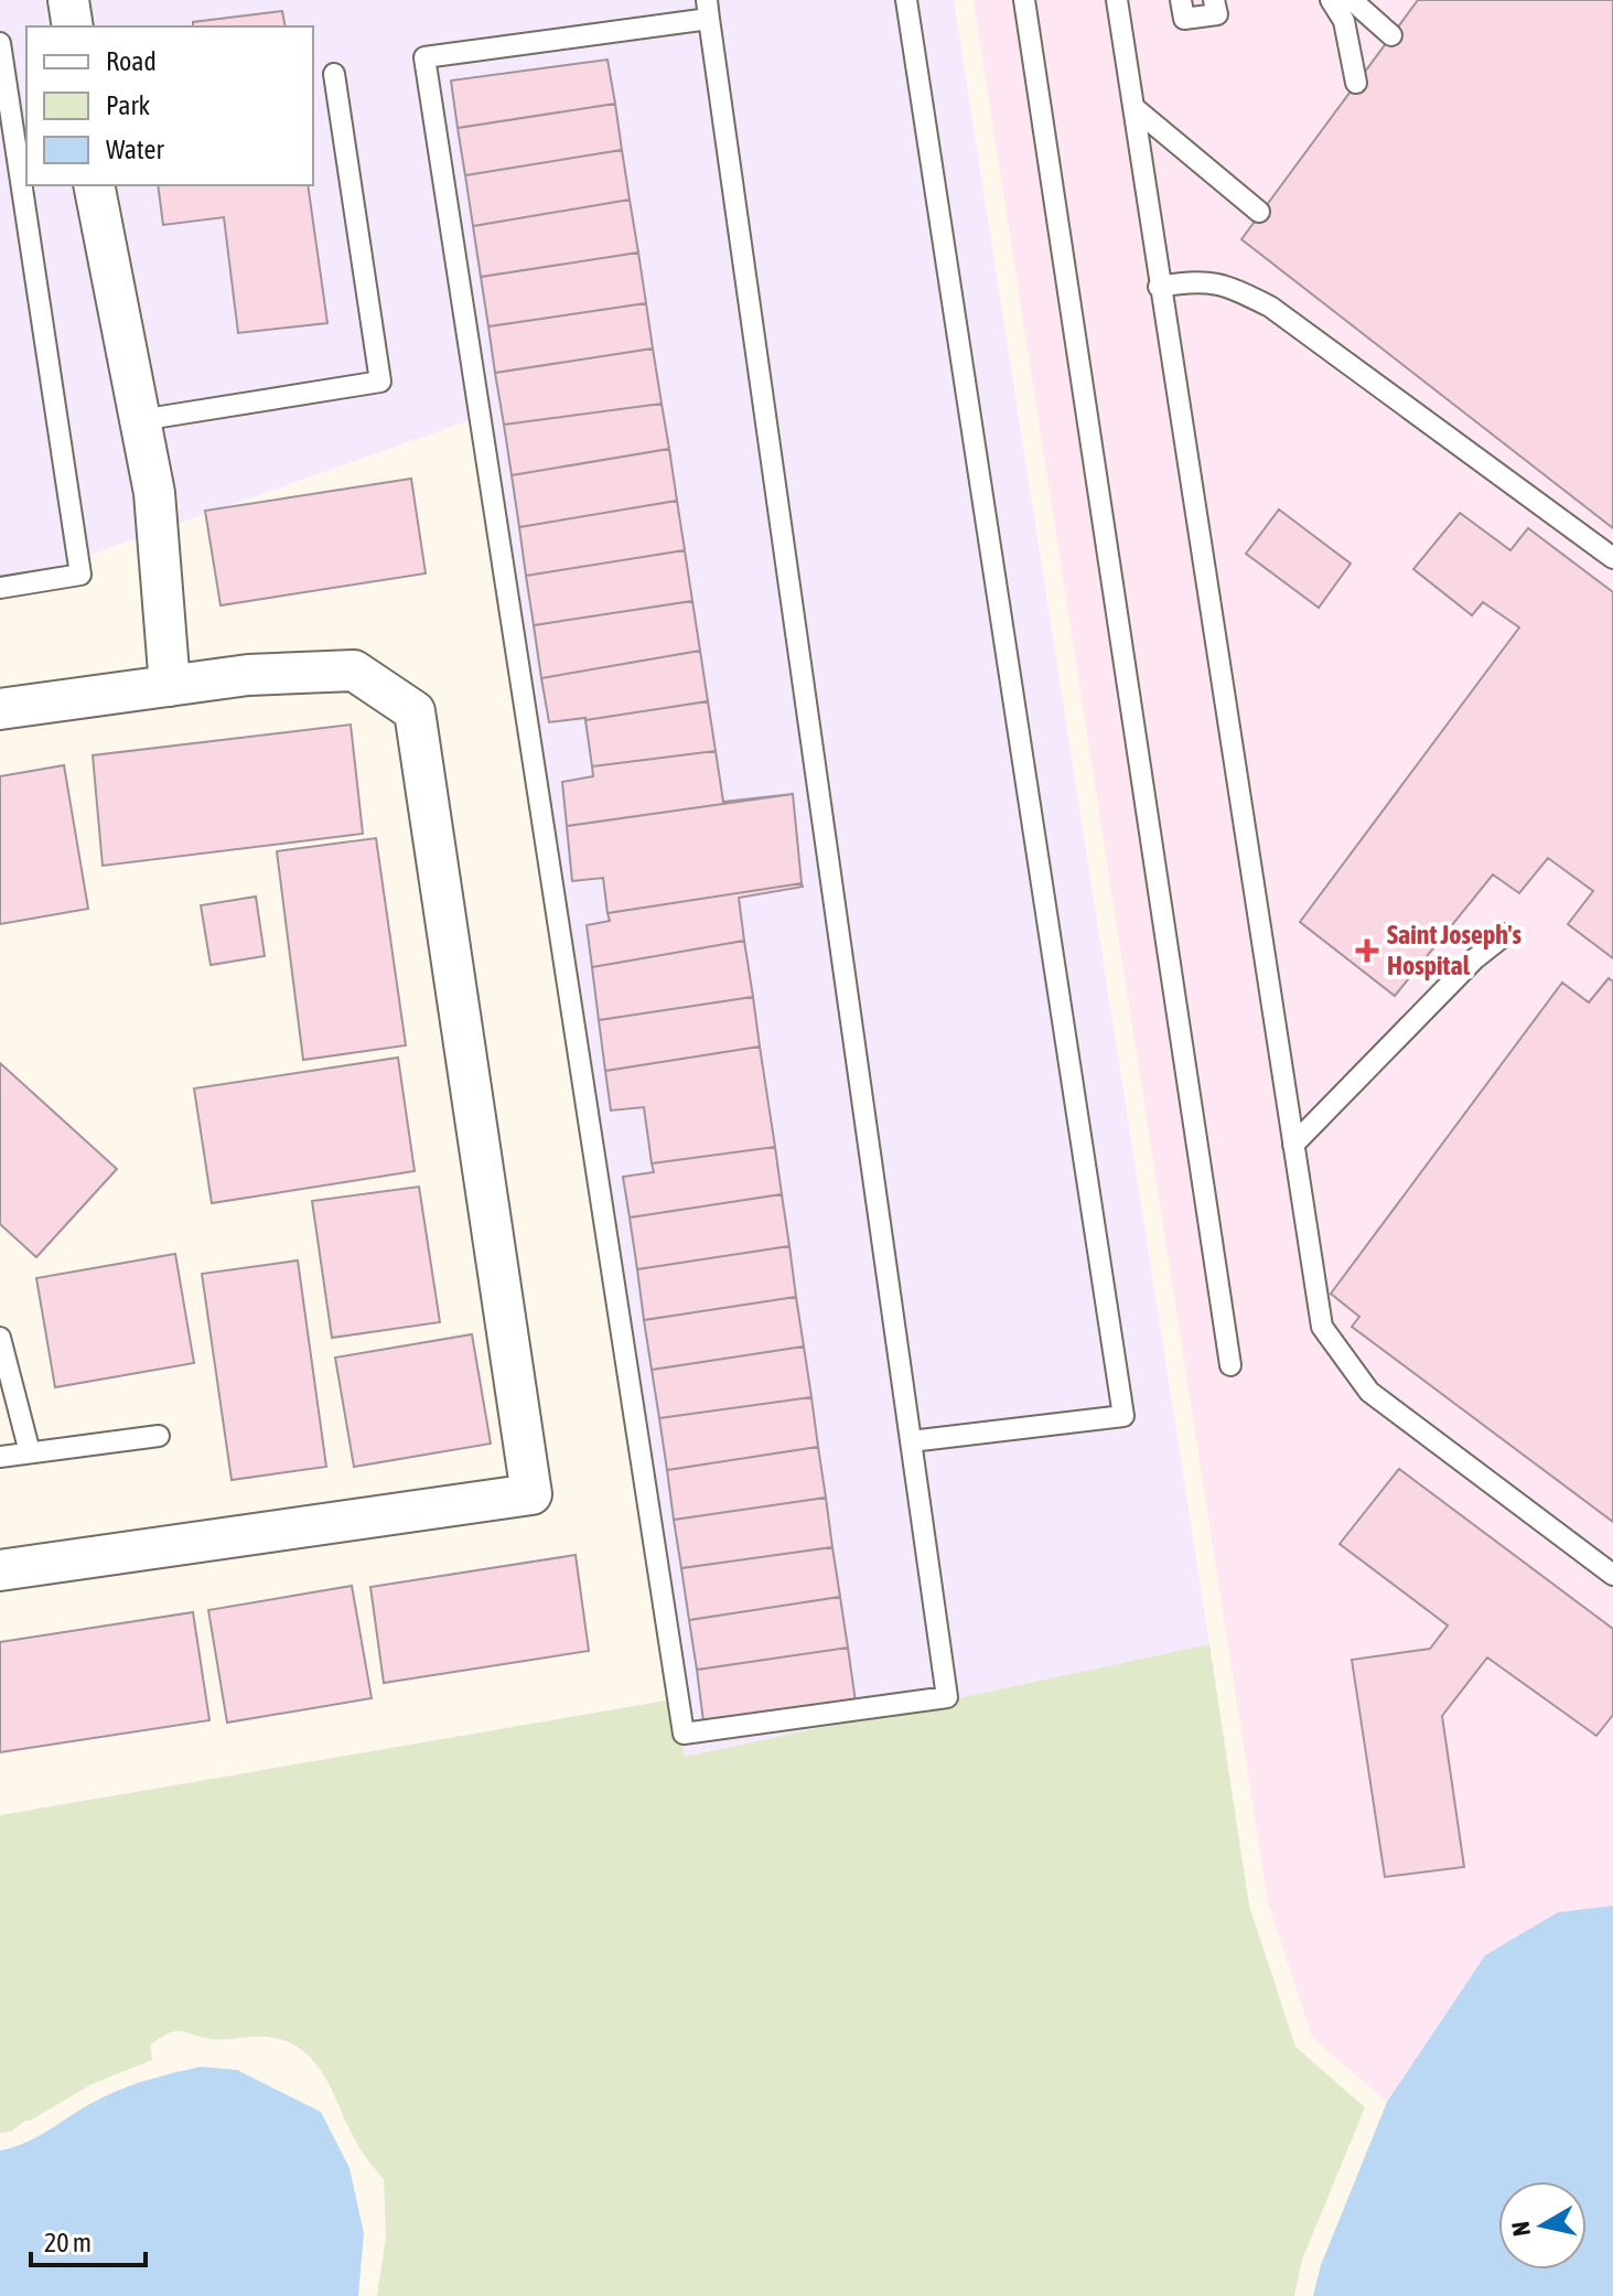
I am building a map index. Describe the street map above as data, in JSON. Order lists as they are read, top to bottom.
{
  "places": {
    "health": ["Saint Joseph's Hospital"]
  },
  "legend": ["Road", "Park", "Water"],
  "scale_bar": "20 m",
  "north": "left"
}
